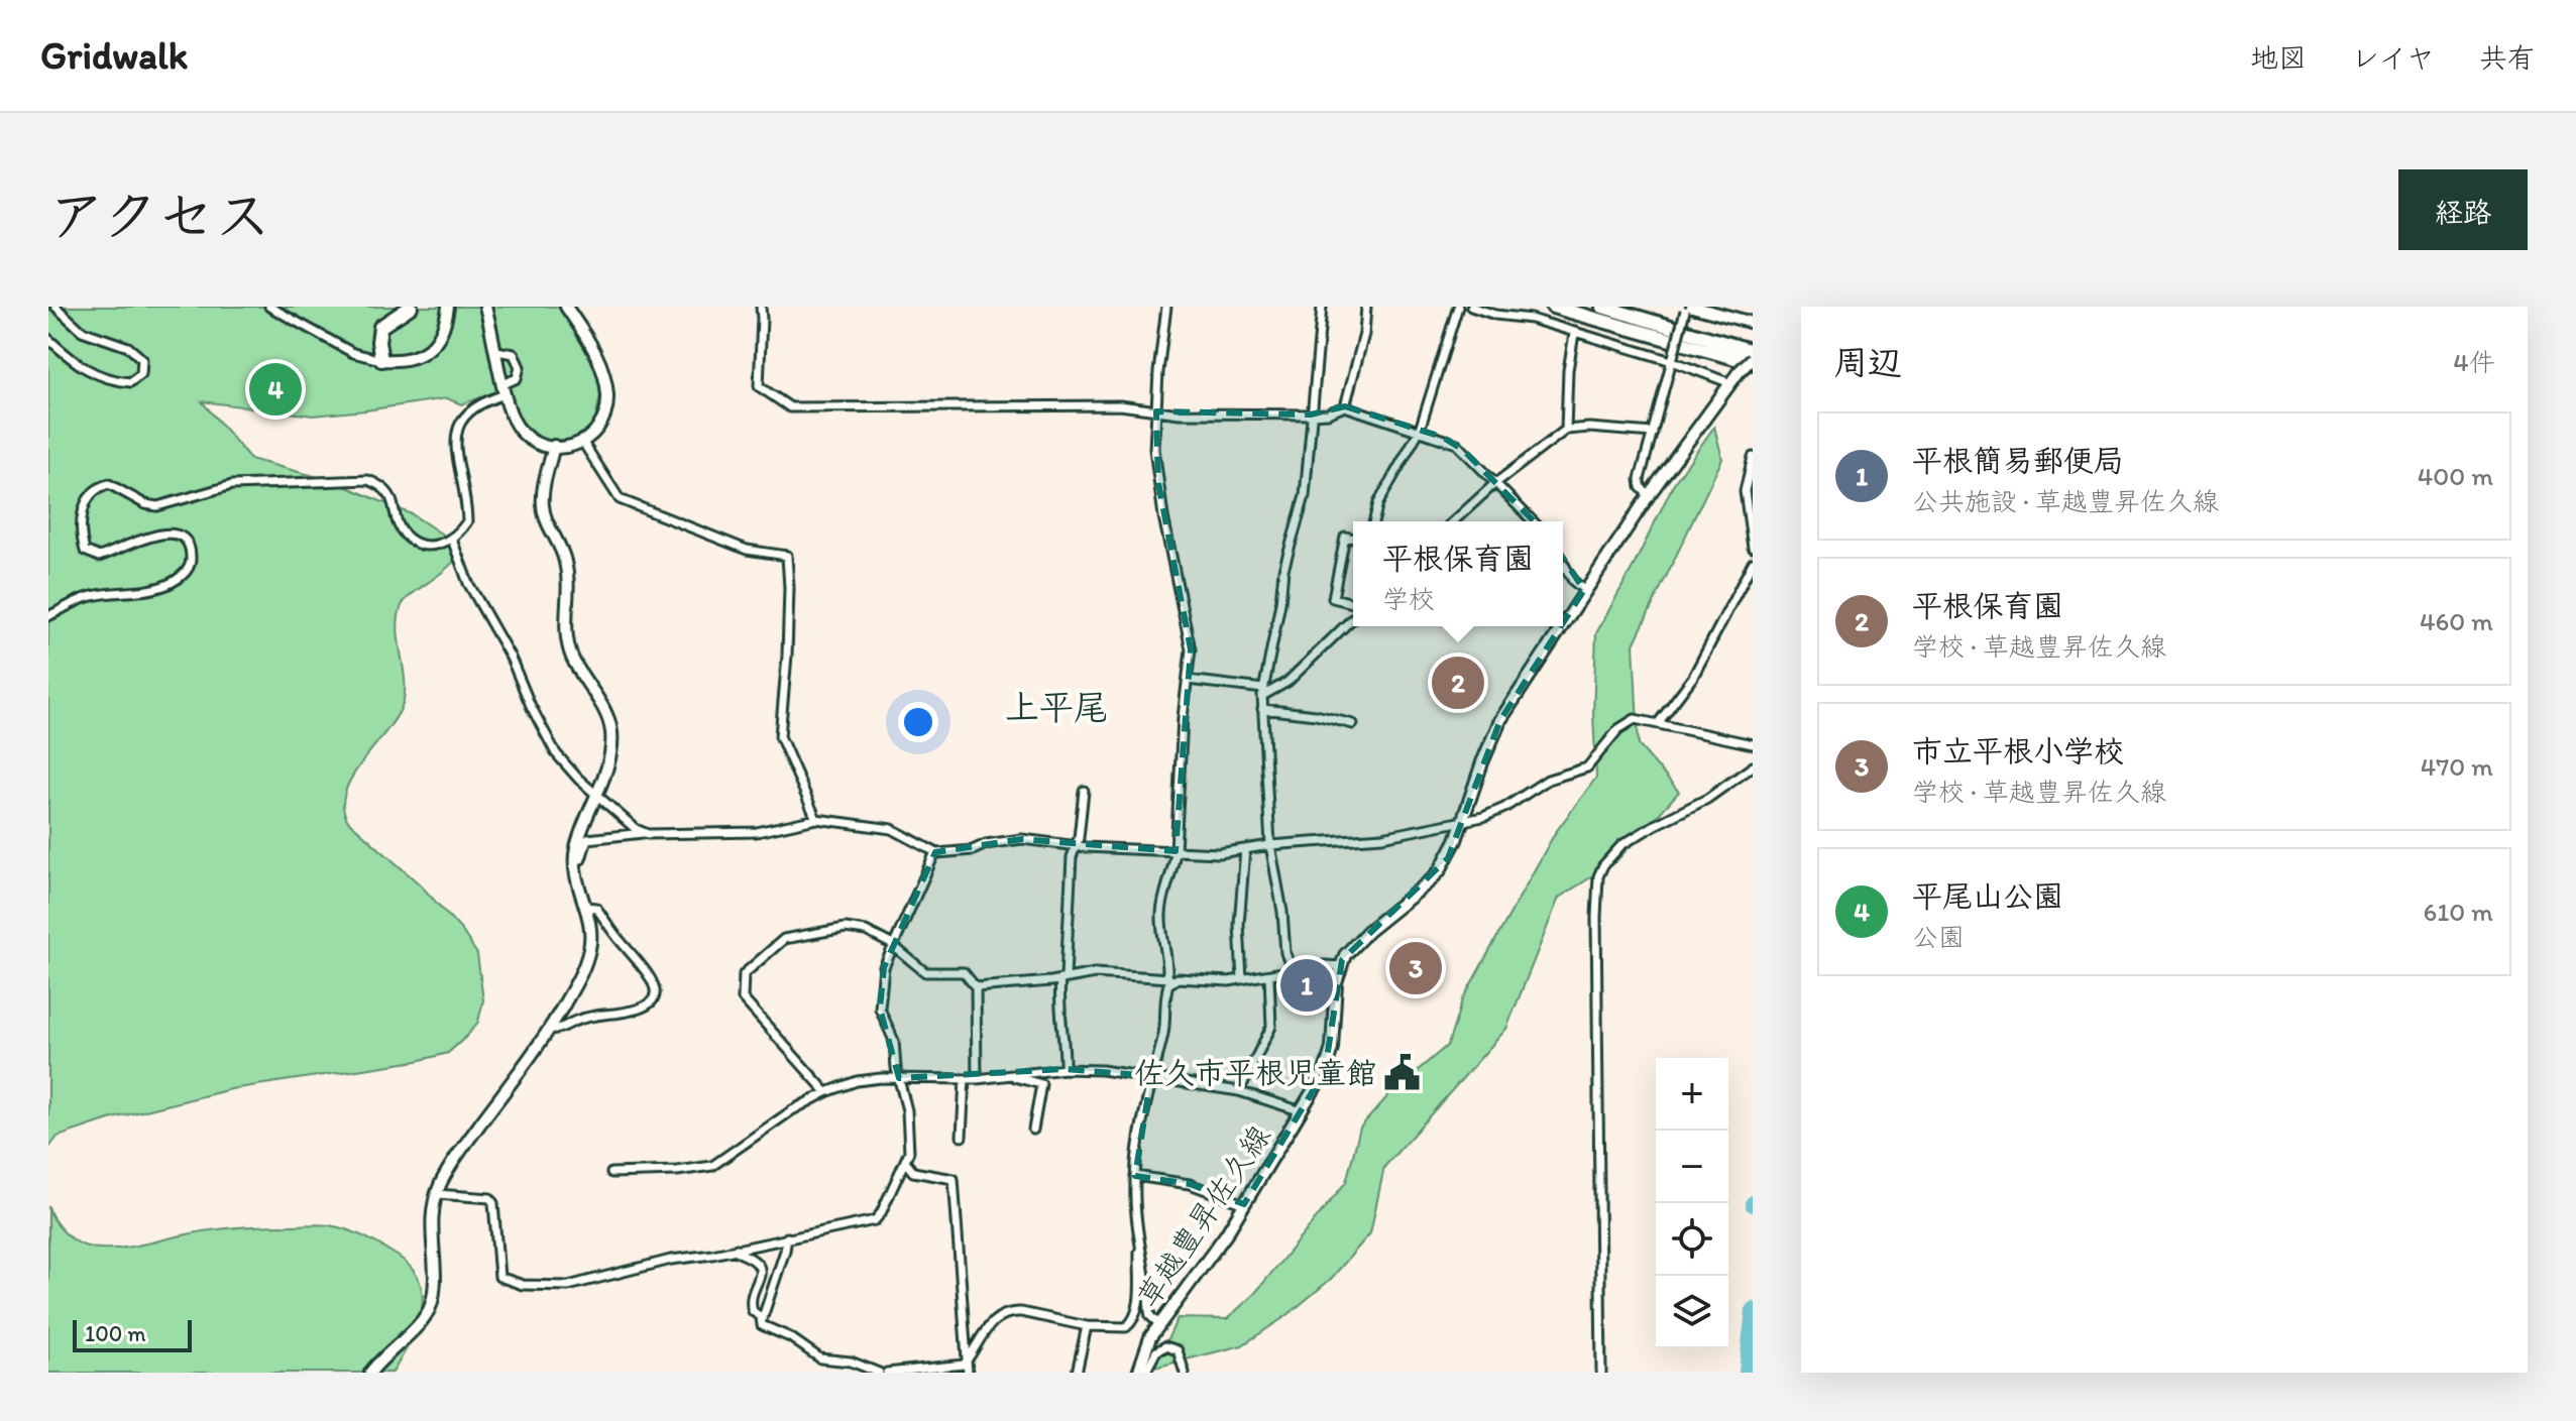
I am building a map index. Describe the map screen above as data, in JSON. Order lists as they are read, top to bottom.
{
  "streets": {
    "street": ["草越豊昇佐久線"]
  },
  "districts": ["上平尾"],
  "places": {
    "public building": ["佐久市平根児童館"]
  },
  "scale_bar": "100 m",
  "page": {
    "header": "Gridwalk",
    "nav": ["地図", "レイヤ", "共有"],
    "title": "アクセス",
    "buttons": "経路",
    "heading": ["周辺", "4件"],
    "pins": [
      "4",
      "2",
      "3",
      "1"
    ],
    "list": [
      {
        "mark": "1",
        "name": "平根簡易郵便局",
        "note": "公共施設 · 草越豊昇佐久線",
        "value": "400 m"
      },
      {
        "mark": "2",
        "name": "平根保育園",
        "note": "学校 · 草越豊昇佐久線",
        "value": "460 m"
      },
      {
        "mark": "3",
        "name": "市立平根小学校",
        "note": "学校 · 草越豊昇佐久線",
        "value": "470 m"
      },
      {
        "mark": "4",
        "name": "平尾山公園",
        "note": "公園",
        "value": "610 m"
      }
    ],
    "popup": ["平根保育園", "学校"],
    "map_buttons": ["+", "−"],
    "scale": "100 m"
  }
}
